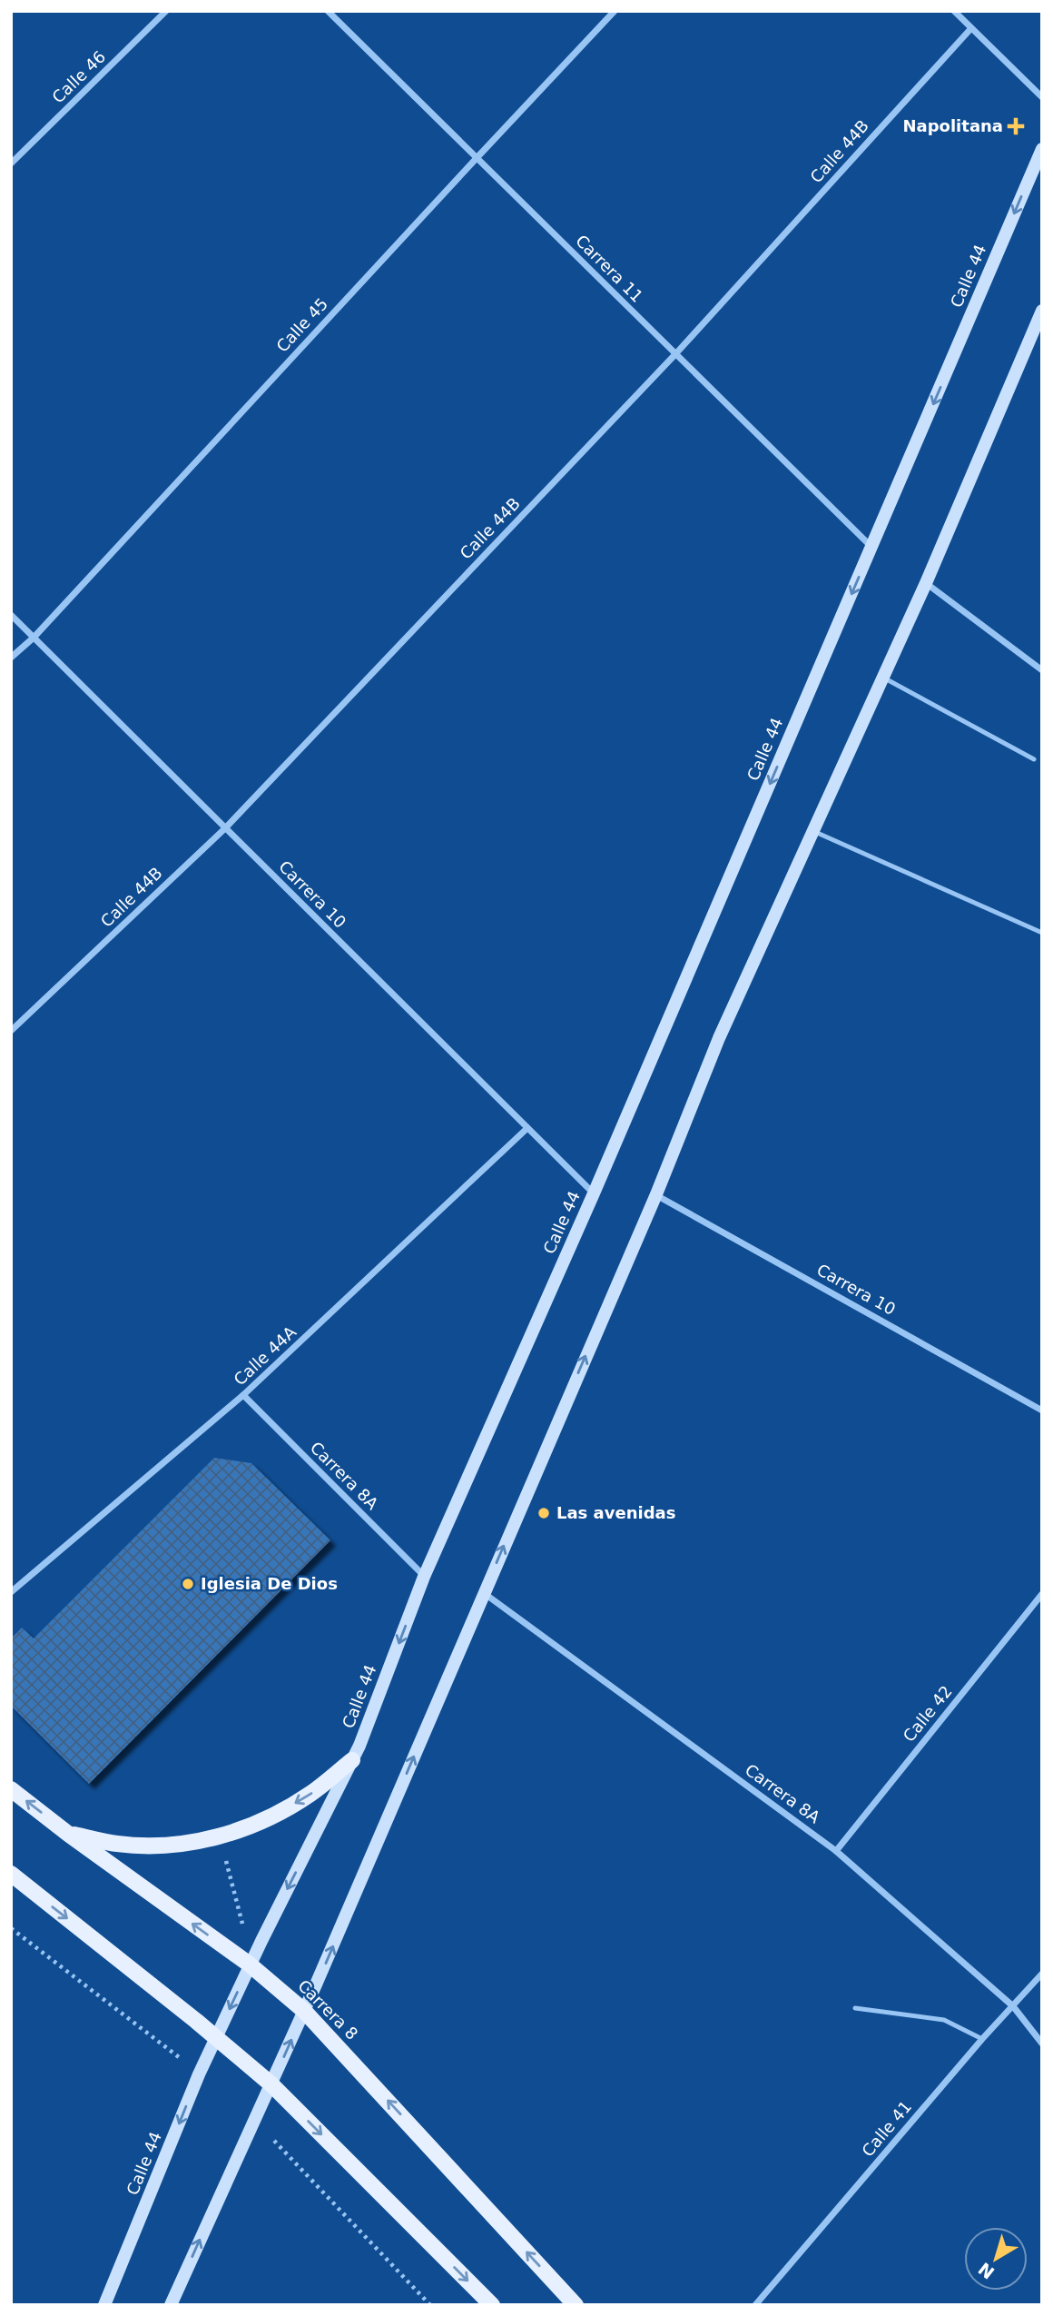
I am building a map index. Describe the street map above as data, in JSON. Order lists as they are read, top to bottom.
{
  "streets": {
    "main road": ["Calle 44", "Carrera 8"],
    "street": [
      "Calle 46",
      "Calle 44B",
      "Carrera 11",
      "Calle 45",
      "Carrera 10",
      "Calle 44A",
      "Carrera 8A",
      "Calle 42",
      "Calle 41"
    ]
  },
  "crossings": [
    ["Calle 44B", "Carrera 11"],
    ["Calle 44B", "Carrera 10"],
    ["Carrera 11", "Calle 44"],
    ["Carrera 11", "Calle 45"],
    ["Calle 44", "Carrera 10"],
    ["Calle 44", "Carrera 8A"],
    ["Calle 44", "Carrera 8"],
    ["Calle 45", "Carrera 10"],
    ["Carrera 10", "Calle 44A"],
    ["Calle 44A", "Carrera 8A"],
    ["Carrera 8A", "Calle 42"],
    ["Carrera 8A", "Calle 41"]
  ],
  "places": {
    "health": ["Napolitana"],
    "other": ["Las avenidas", "Iglesia De Dios"]
  },
  "north": "bottom left"
}
